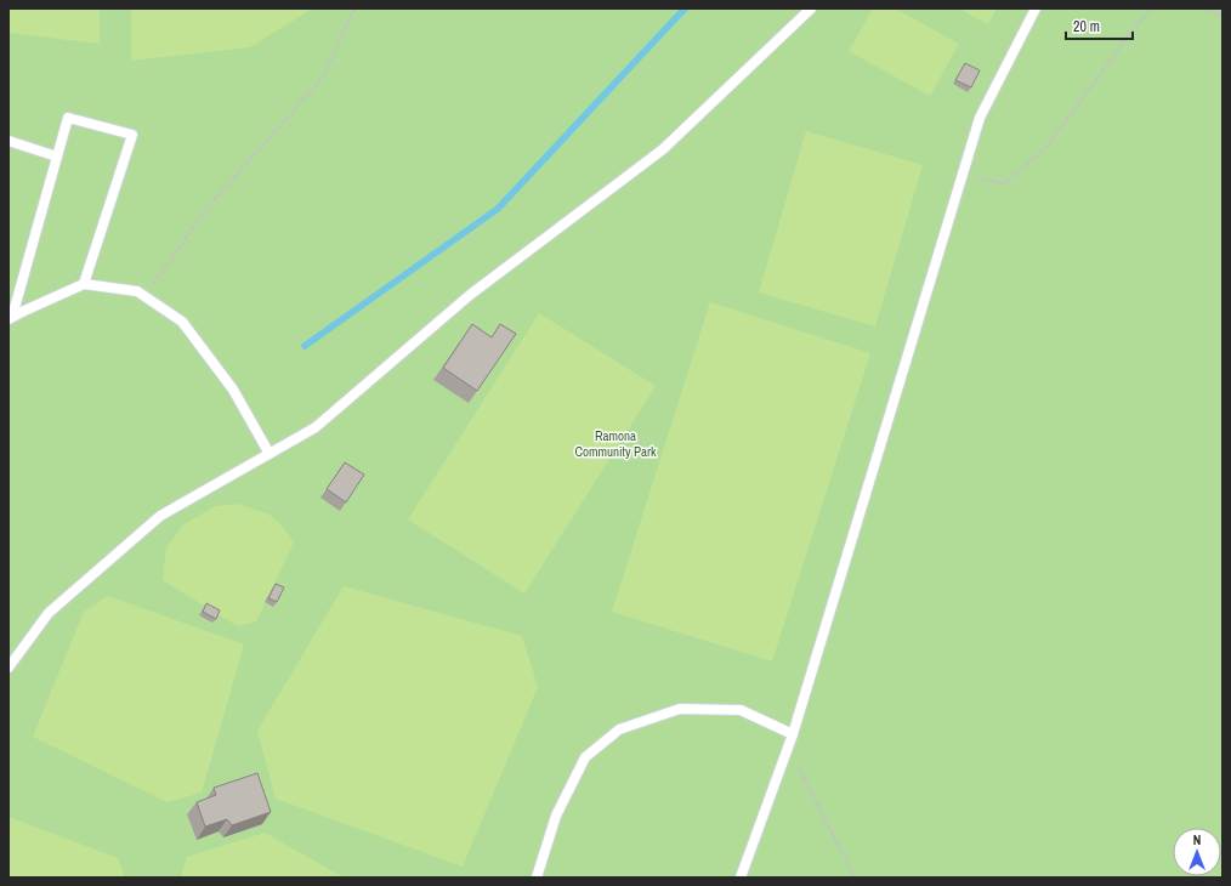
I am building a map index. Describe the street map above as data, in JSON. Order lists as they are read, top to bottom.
{
  "parks": ["Ramona Community Park"],
  "scale_bar": "20 m",
  "north": "top"
}
